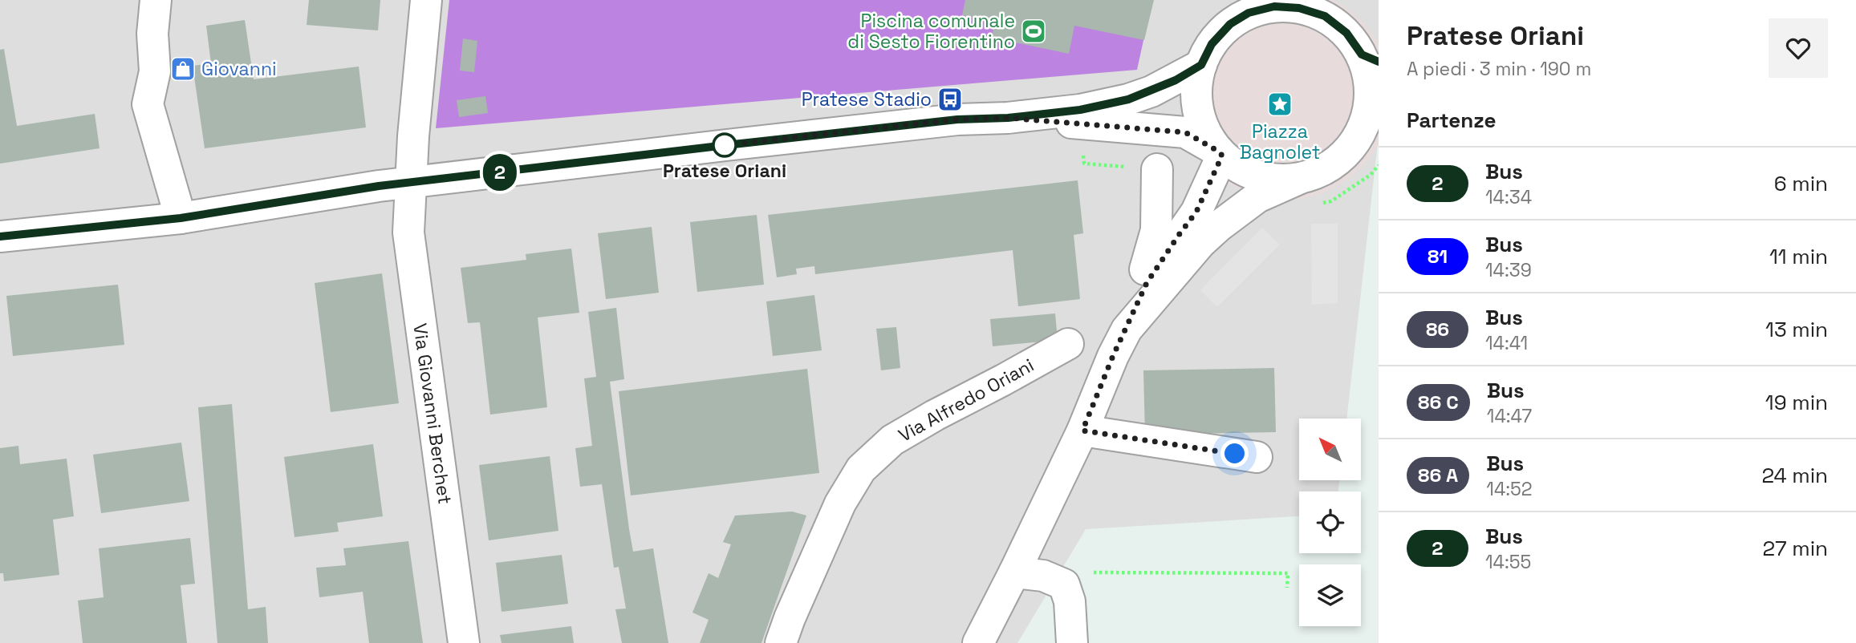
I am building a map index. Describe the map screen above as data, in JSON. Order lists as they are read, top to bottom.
{
  "streets": {
    "street": ["Via Alfredo Oriani", "Via Giovanni Berchet"]
  },
  "places": {
    "sports": ["Piscina comunale di Sesto Fiorentino"],
    "shop": ["Giovanni"],
    "bus stop": ["Pratese Stadio"],
    "place": ["Piazza Bagnolet"],
    "other": ["Pratese Oriani"]
  },
  "lines": ["bus line 2"],
  "north": "top left",
  "page": {
    "on_map": "2",
    "heading": [
      ["Pratese Oriani", "A piedi · 3 min · 190 m"],
      "Partenze"
    ],
    "list": [
      {
        "mark": "2",
        "name": "Bus",
        "note": "14:34",
        "value": "6 min"
      },
      {
        "mark": "81",
        "name": "Bus",
        "note": "14:39",
        "value": "11 min"
      },
      {
        "mark": "86",
        "name": "Bus",
        "note": "14:41",
        "value": "13 min"
      },
      {
        "mark": "86 C",
        "name": "Bus",
        "note": "14:47",
        "value": "19 min"
      },
      {
        "mark": "86 A",
        "name": "Bus",
        "note": "14:52",
        "value": "24 min"
      },
      {
        "mark": "2",
        "name": "Bus",
        "note": "14:55",
        "value": "27 min"
      }
    ]
  }
}
